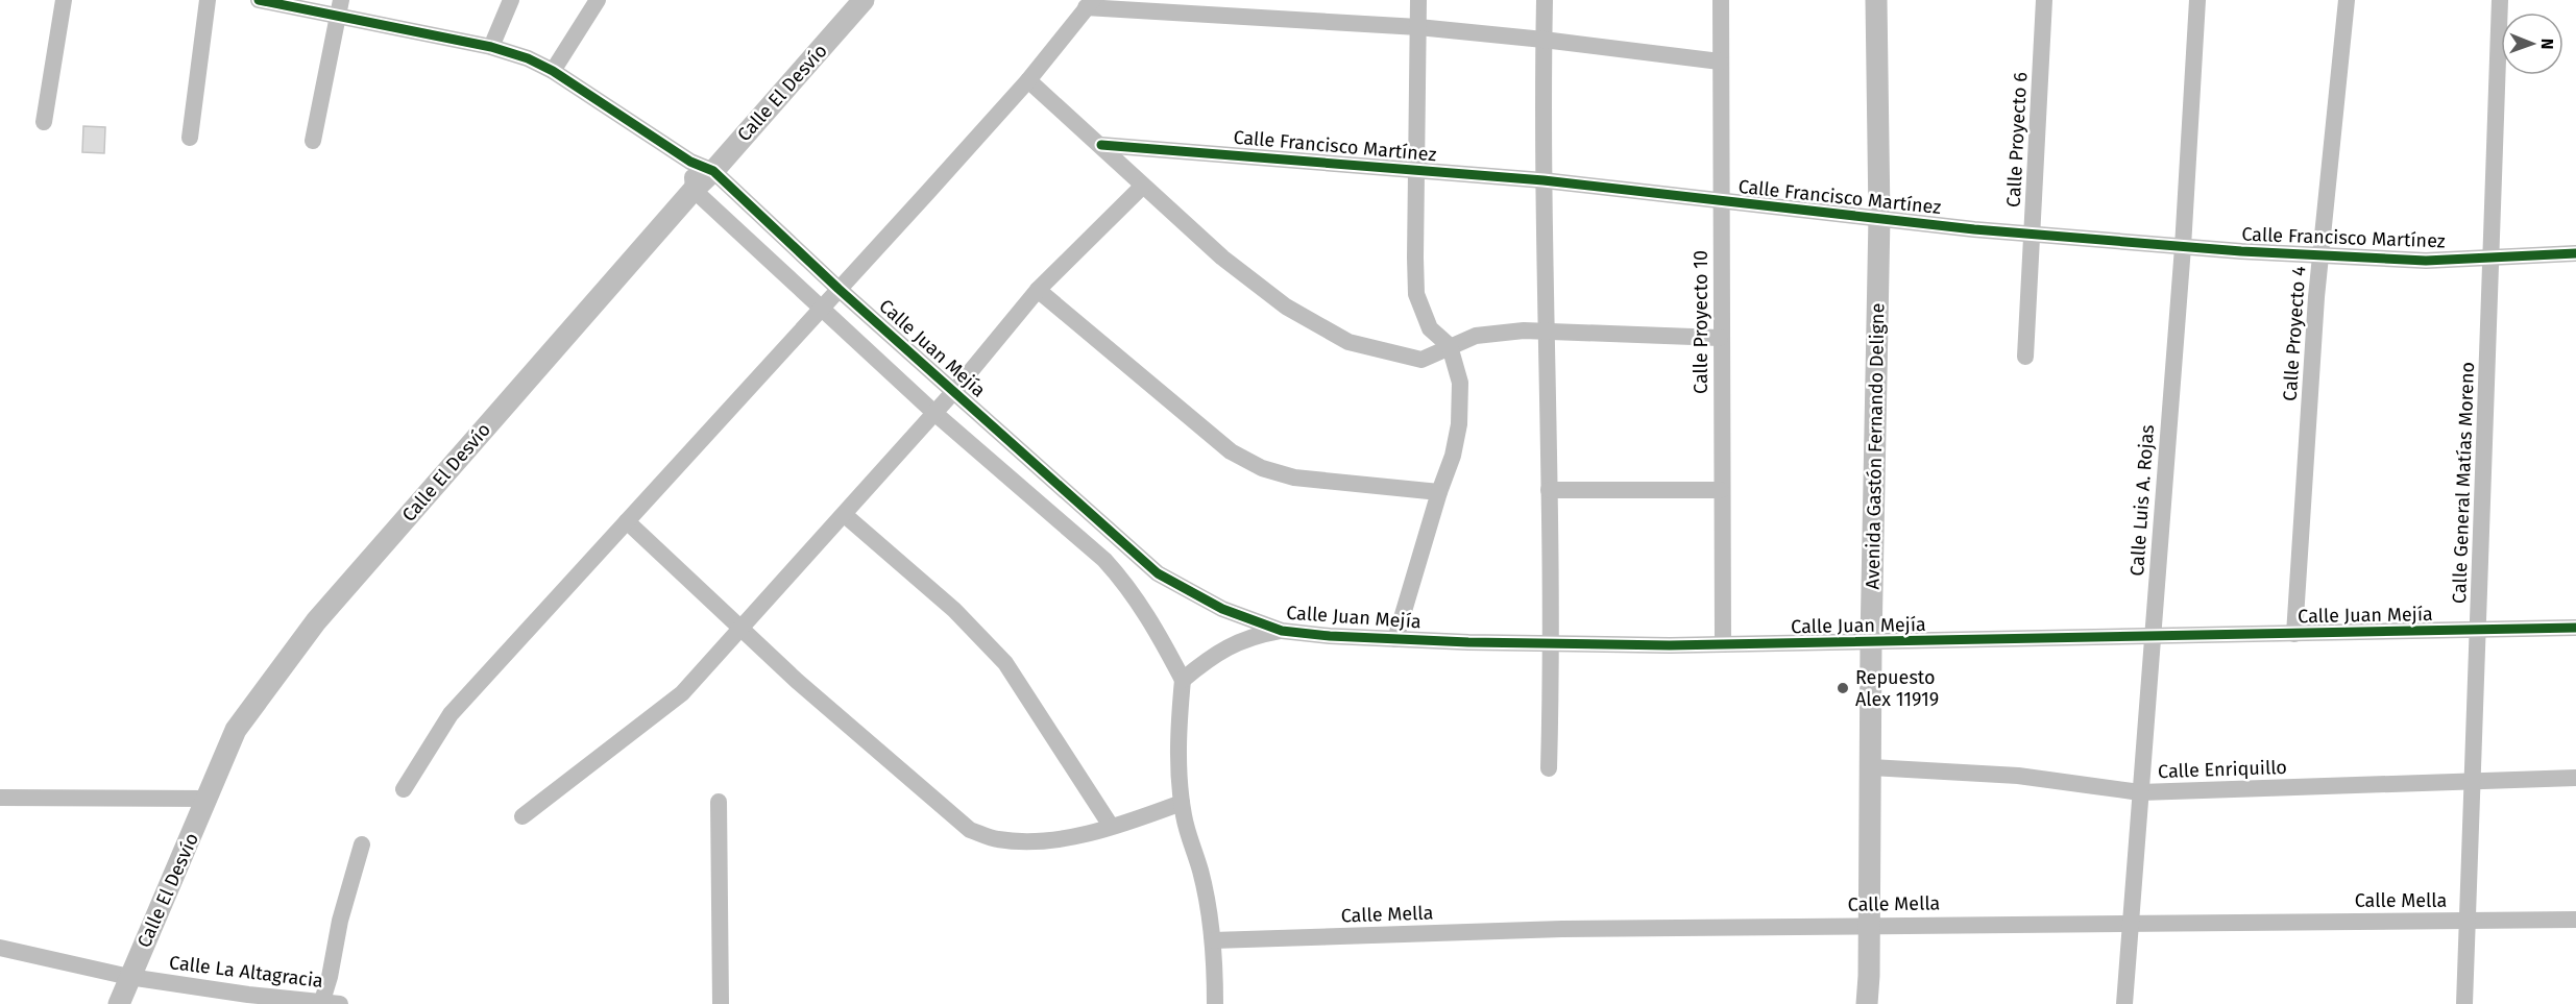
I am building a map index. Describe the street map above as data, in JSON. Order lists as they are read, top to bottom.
{
  "streets": {
    "street": [
      "Calle El Desvío",
      "Calle Proyecto 6",
      "Calle Francisco Martínez",
      "Calle Proyecto 10",
      "Calle Proyecto 4",
      "Calle Juan Mejía",
      "Avenida Gastón Fernando Deligne",
      "Calle General Matías Moreno",
      "Calle Luis A. Rojas",
      "Calle Enriquillo",
      "Calle Mella",
      "Calle La Altagracia"
    ]
  },
  "crossings": [
    ["Calle El Desvío", "Calle Juan Mejía"],
    ["Calle El Desvío", "Calle La Altagracia"],
    ["Calle Proyecto 6", "Calle Francisco Martínez"],
    ["Calle Francisco Martínez", "Calle Proyecto 10"],
    ["Calle Francisco Martínez", "Calle Proyecto 4"],
    ["Calle Francisco Martínez", "Avenida Gastón Fernando Deligne"],
    ["Calle Francisco Martínez", "Calle General Matías Moreno"],
    ["Calle Francisco Martínez", "Calle Luis A. Rojas"],
    ["Calle Proyecto 10", "Calle Juan Mejía"],
    ["Calle Proyecto 4", "Calle Juan Mejía"],
    ["Calle Juan Mejía", "Avenida Gastón Fernando Deligne"],
    ["Calle Juan Mejía", "Calle General Matías Moreno"],
    ["Calle Juan Mejía", "Calle Luis A. Rojas"],
    ["Avenida Gastón Fernando Deligne", "Calle Enriquillo"],
    ["Avenida Gastón Fernando Deligne", "Calle Mella"],
    ["Calle General Matías Moreno", "Calle Enriquillo"],
    ["Calle General Matías Moreno", "Calle Mella"],
    ["Calle Luis A. Rojas", "Calle Enriquillo"],
    ["Calle Luis A. Rojas", "Calle Mella"]
  ],
  "places": ["Repuesto Alex 11919"],
  "north": "right"
}
